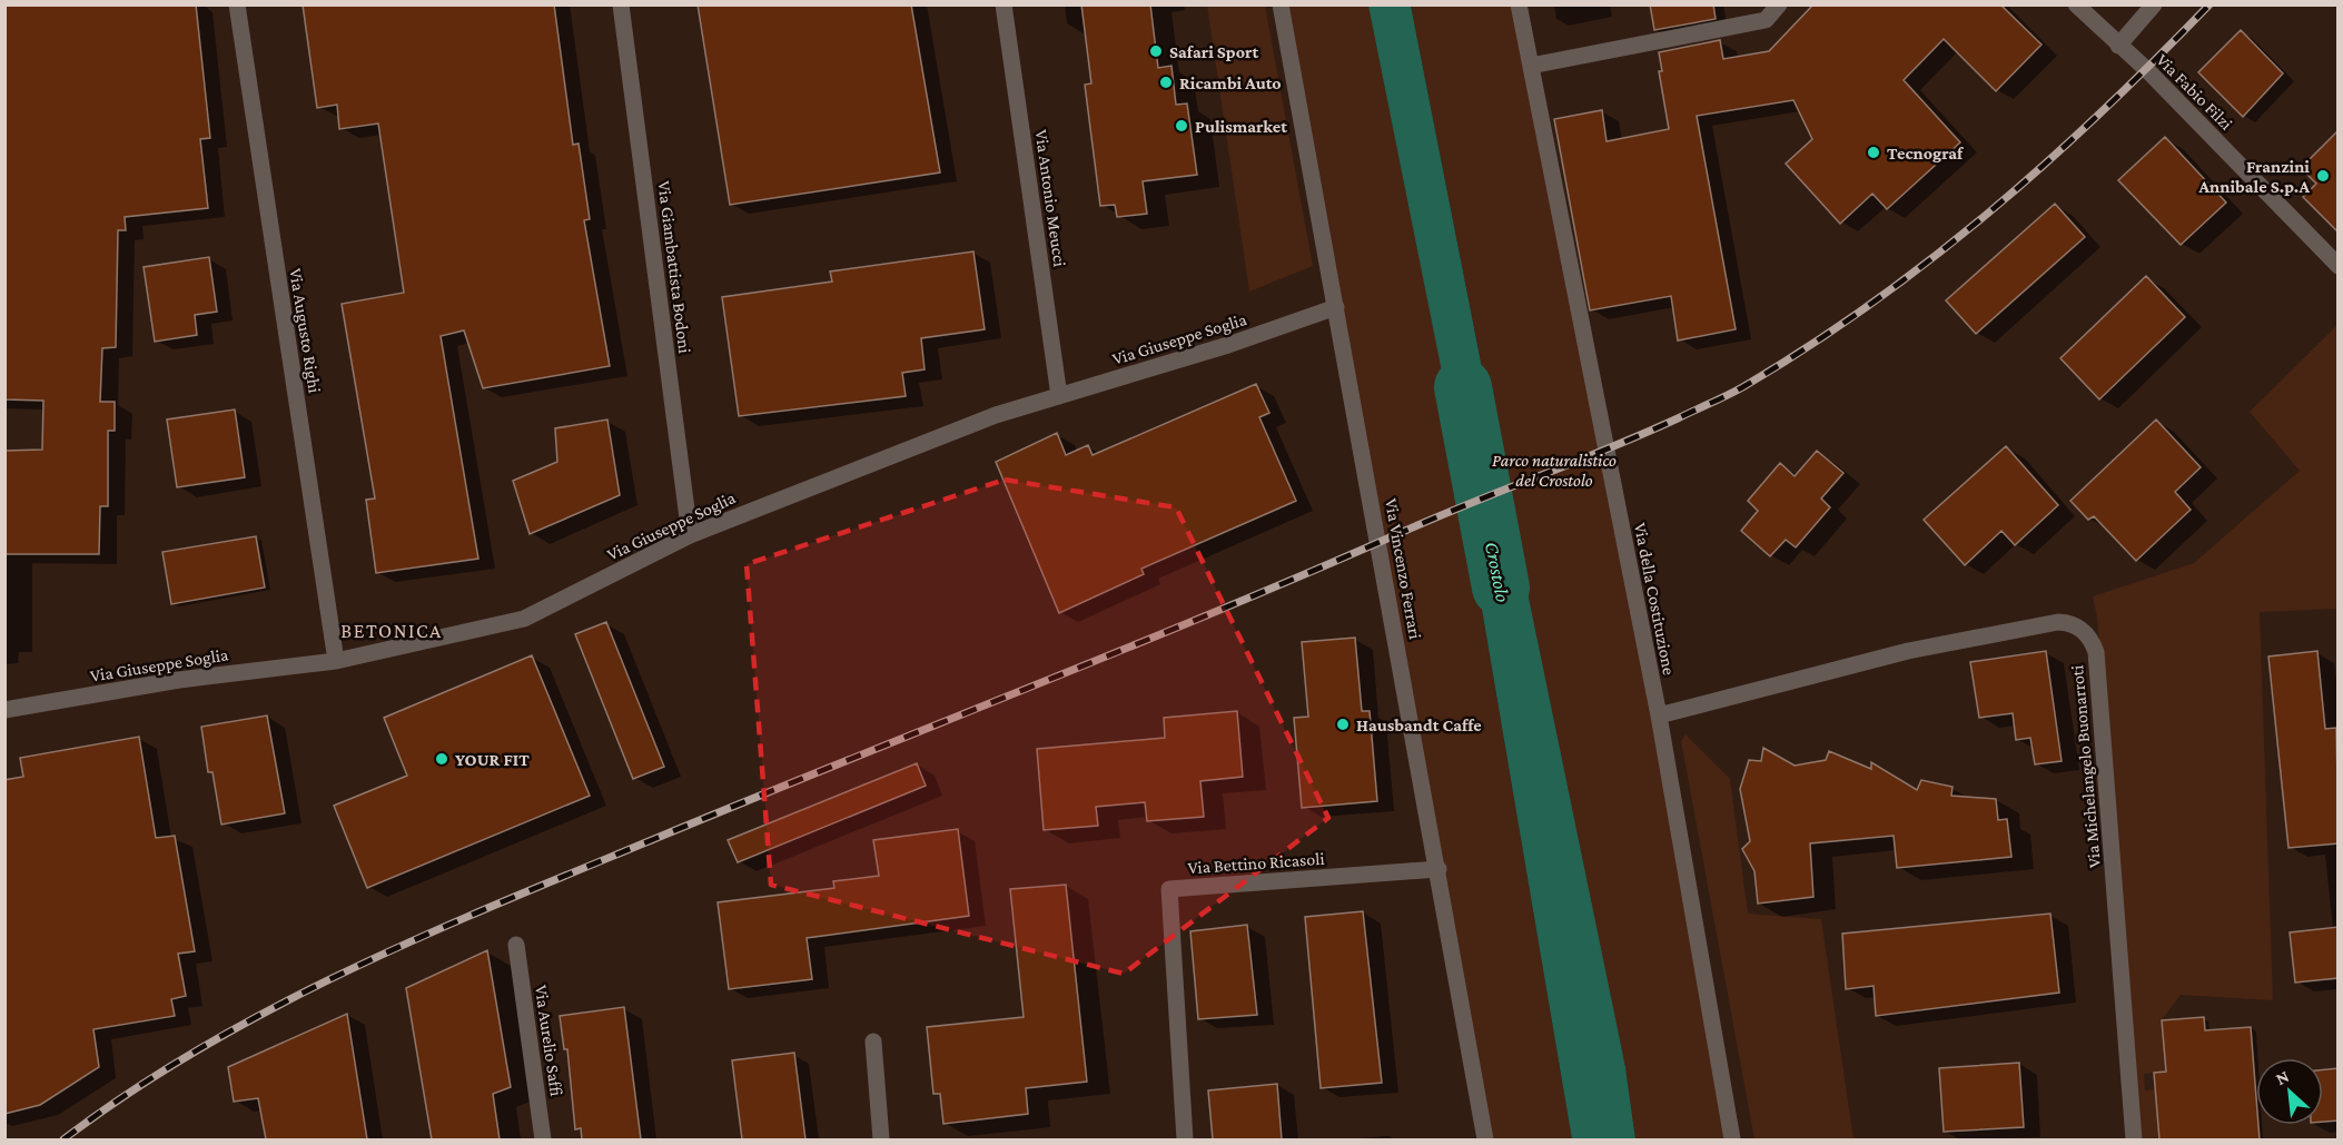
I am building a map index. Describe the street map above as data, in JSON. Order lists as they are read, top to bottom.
{
  "streets": {
    "street": [
      "Via Fabio Filzi",
      "Via Antonio Meucci",
      "Via Giambattista Bodoni",
      "Via Augusto Righi",
      "Via Giuseppe Soglia",
      "Via Vincenzo Ferrari",
      "Via della Costituzione",
      "Via Michelangelo Buonarroti",
      "Via Bettino Ricasoli",
      "Via Aurelio Saffi"
    ]
  },
  "crossings": [
    ["Via Antonio Meucci", "Via Giuseppe Soglia"],
    ["Via Giambattista Bodoni", "Via Giuseppe Soglia"],
    ["Via Augusto Righi", "Via Giuseppe Soglia"],
    ["Via Giuseppe Soglia", "Via Vincenzo Ferrari"],
    ["Via Vincenzo Ferrari", "Via Bettino Ricasoli"],
    ["Via della Costituzione", "Via Michelangelo Buonarroti"]
  ],
  "districts": ["BETONICA"],
  "water": ["Crostolo"],
  "parks": ["Parco naturalistico del Crostolo"],
  "places": [
    "Safari Sport",
    "Ricambi Auto",
    "Pulismarket",
    "Tecnograf",
    "Franzini Annibale S.p.A",
    "Hausbandt Caffe",
    "YOUR FIT"
  ],
  "north": "top left"
}
